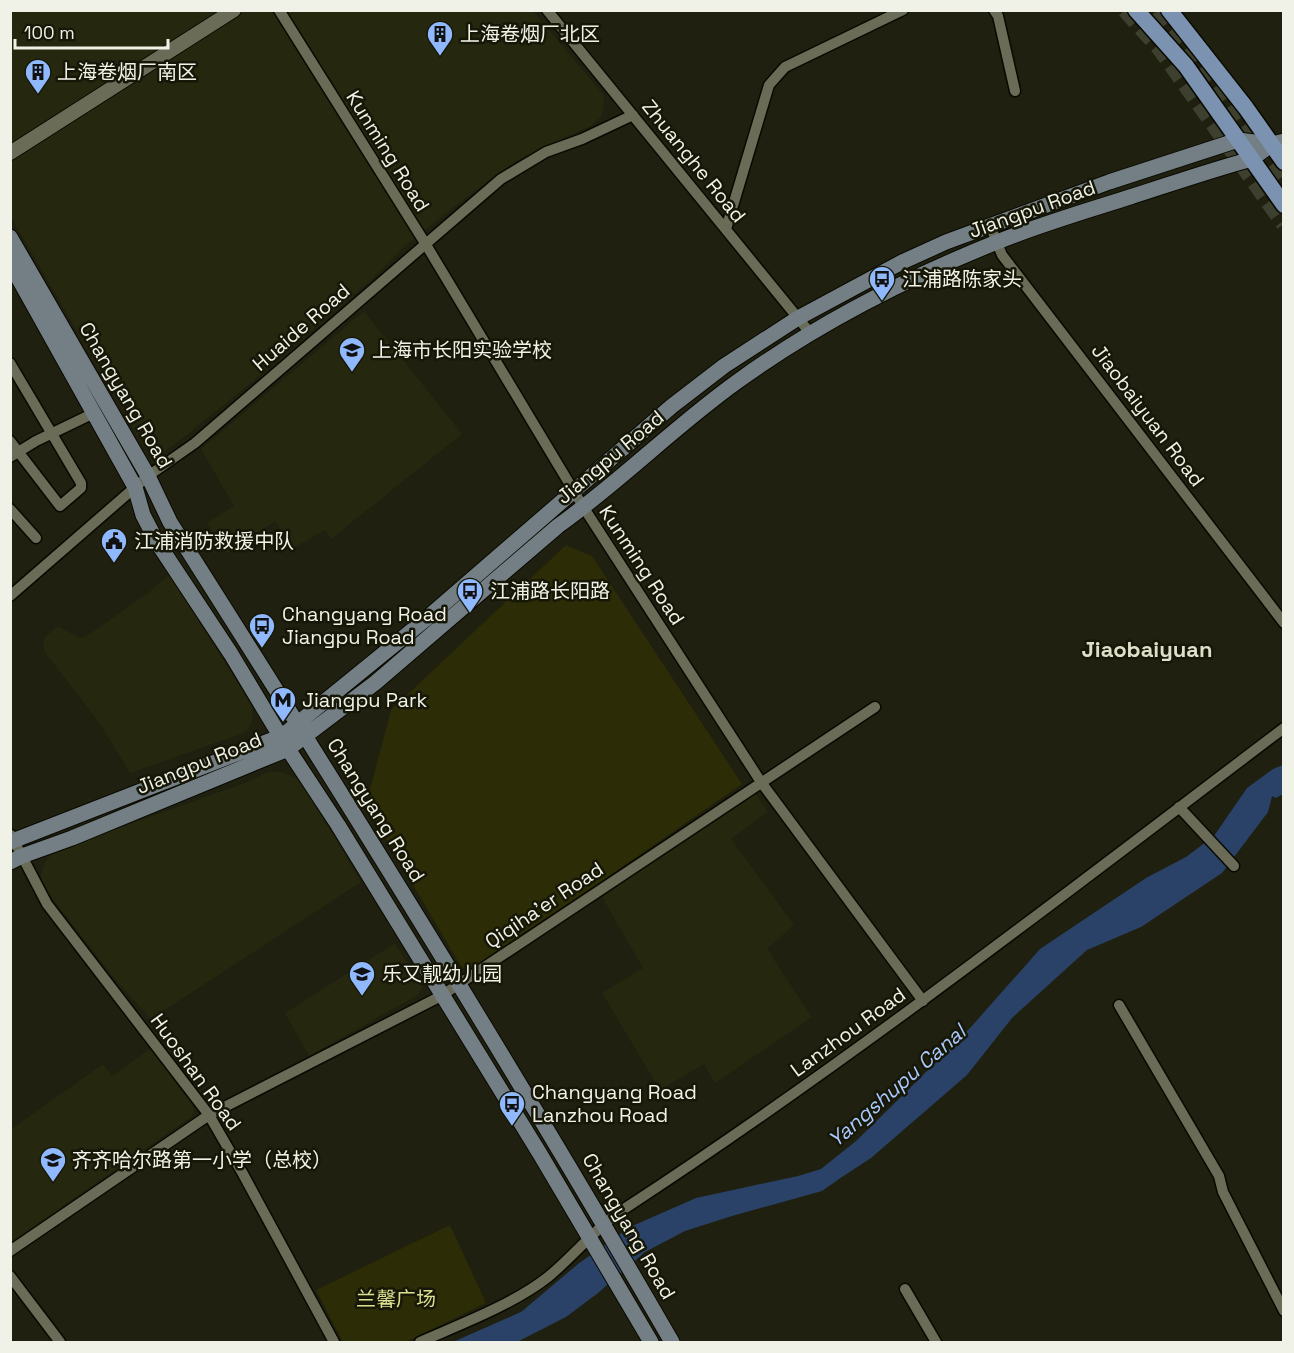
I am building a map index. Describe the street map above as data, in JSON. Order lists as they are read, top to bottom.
{
  "streets": {
    "main road": ["Jiangpu Road", "Changyang Road"],
    "street": [
      "Kunming Road",
      "Zhuanghe Road",
      "Huaide Road",
      "Jiaobaiyuan Road",
      "Qiqiha'er Road",
      "Lanzhou Road",
      "Huoshan Road"
    ]
  },
  "crossings": [
    ["Kunming Road", "Jiangpu Road"],
    ["Kunming Road", "Huaide Road"],
    ["Kunming Road", "Qiqiha'er Road"],
    ["Kunming Road", "Lanzhou Road"],
    ["Zhuanghe Road", "Jiangpu Road"],
    ["Zhuanghe Road", "Huaide Road"],
    ["Jiangpu Road", "Changyang Road"],
    ["Jiangpu Road", "Jiaobaiyuan Road"],
    ["Jiangpu Road", "Huoshan Road"],
    ["Huaide Road", "Changyang Road"],
    ["Changyang Road", "Qiqiha'er Road"],
    ["Changyang Road", "Lanzhou Road"],
    ["Qiqiha'er Road", "Huoshan Road"]
  ],
  "districts": ["Jiaobaiyuan"],
  "water": ["Yangshupu Canal"],
  "parks": ["兰馨广场"],
  "places": {
    "building": ["上海卷烟厂北区", "上海卷烟厂南区"],
    "bus stop": [
      "江浦路陈家头",
      "江浦路长阳路",
      "Changyang Road Jiangpu Road",
      "Changyang Road Lanzhou Road"
    ],
    "school or university": ["上海市长阳实验学校", "乐又靓幼儿园", "齐齐哈尔路第一小学（总校）"],
    "public building": ["江浦消防救援中队"],
    "metro station": ["Jiangpu Park"]
  },
  "scale_bar": "100 m"
}
